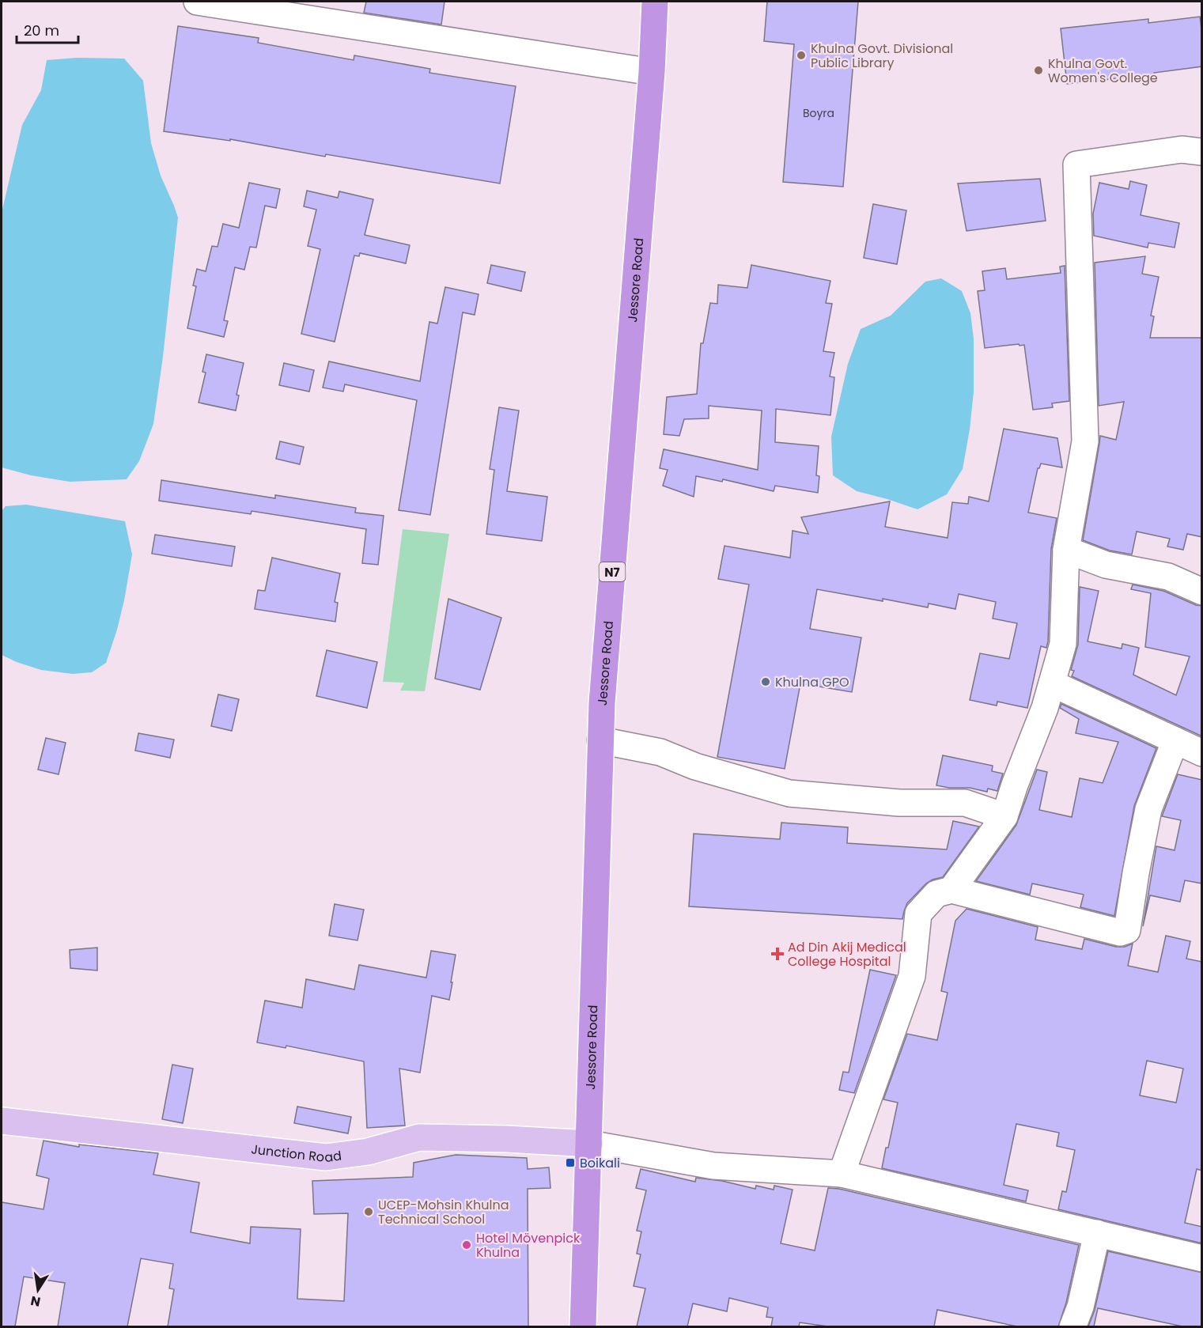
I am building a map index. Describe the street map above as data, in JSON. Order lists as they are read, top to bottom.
{
  "streets": {
    "highway": ["Jessore Road", "N7"],
    "main road": ["Junction Road"]
  },
  "crossings": [
    ["Jessore Road", "Junction Road"]
  ],
  "places": {
    "other": [
      "Khulna Govt. Divisional Public Library",
      "Khulna Govt. Women's College",
      "Khulna GPO",
      "UCEP-Mohsin Khulna Technical School",
      "Hotel Mövenpick Khulna"
    ],
    "health": ["Ad Din Akij Medical College Hospital"],
    "transit": ["Boikali"]
  },
  "house_numbers": ["Boyra"],
  "scale_bar": "20 m",
  "north": "bottom"
}
